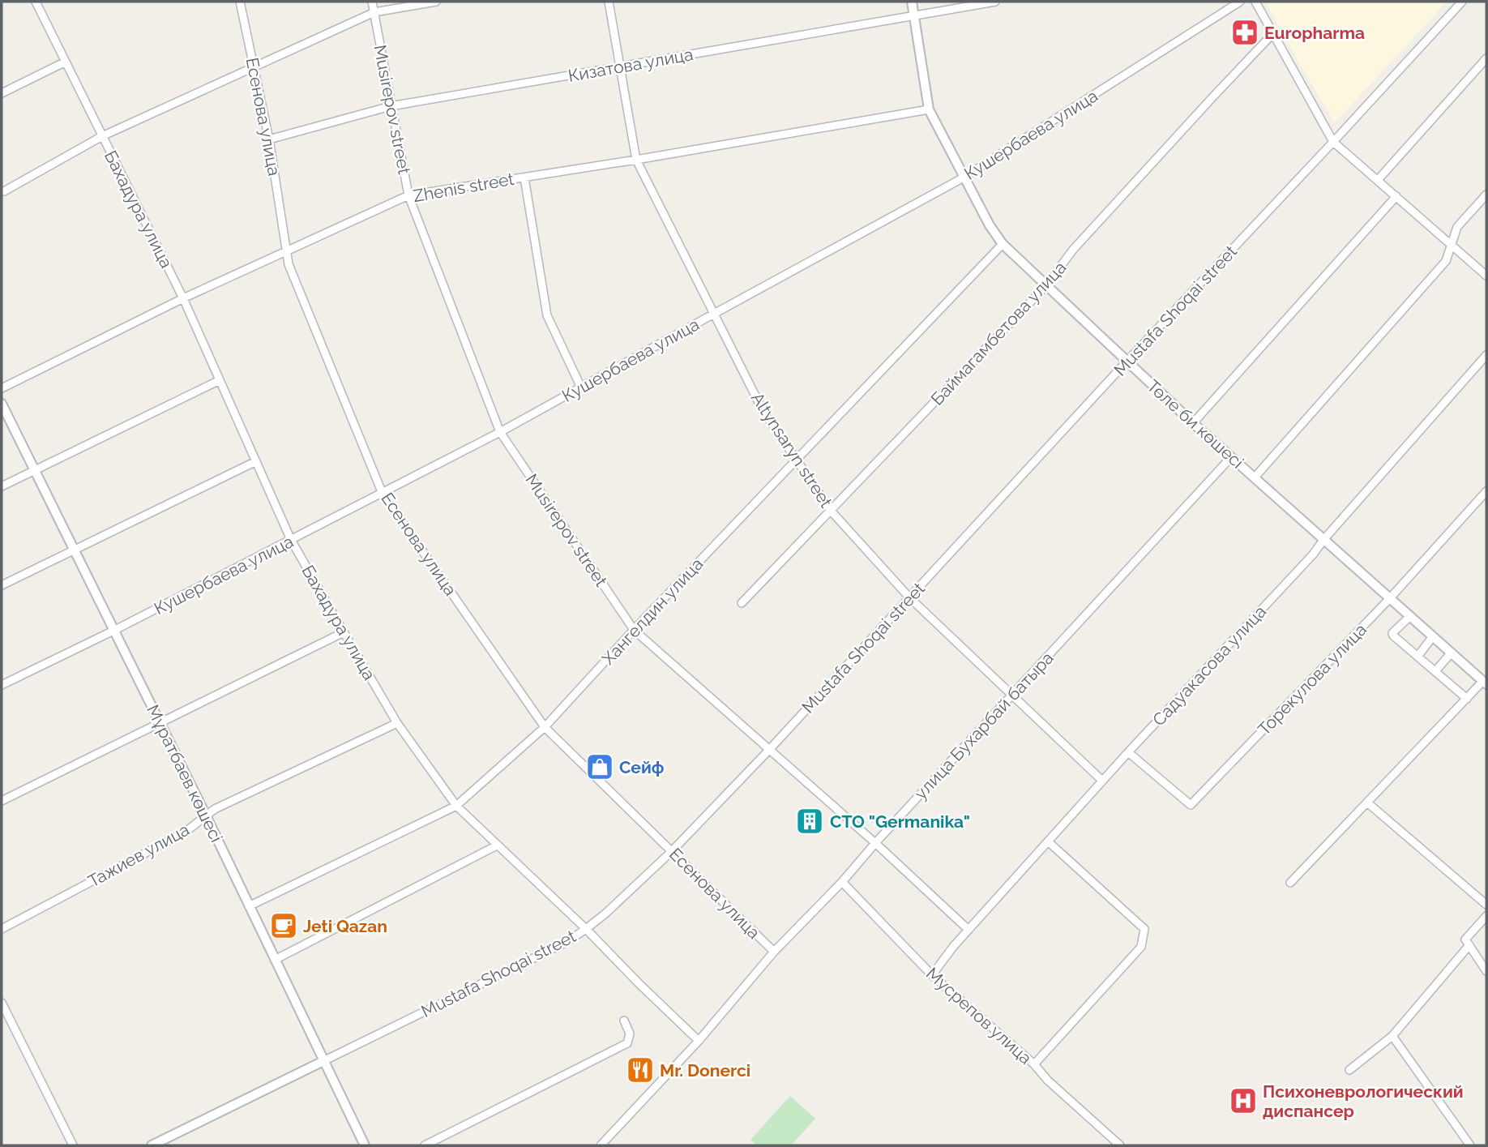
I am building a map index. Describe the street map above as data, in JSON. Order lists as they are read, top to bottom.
{
  "streets": {
    "street": [
      "Кизатова улица",
      "Musirepov street",
      "Есенова улица",
      "Кушербаева улица",
      "Zhenis street",
      "Бахадура улица",
      "Mustafa Shoqai street",
      "Баймагамбетова улица",
      "Төле би көшесі",
      "Altynsaryn street",
      "Хангелдин улица",
      "Садуакасова улица",
      "Торекулова улица",
      "улица Бухарбай батыра",
      "Мұратбаев көшесі",
      "Тажиев улица",
      "Мусрепов улица"
    ]
  },
  "crossings": [
    ["Кизатова улица", "Musirepov street"],
    ["Кизатова улица", "Есенова улица"],
    ["Кизатова улица", "Төле би көшесі"],
    ["Кизатова улица", "Altynsaryn street"],
    ["Musirepov street", "Кушербаева улица"],
    ["Musirepov street", "Zhenis street"],
    ["Musirepov street", "Mustafa Shoqai street"],
    ["Musirepov street", "Хангелдин улица"],
    ["Musirepov street", "Садуакасова улица"],
    ["Musirepov street", "улица Бухарбай батыра"],
    ["Есенова улица", "Кушербаева улица"],
    ["Есенова улица", "Zhenis street"],
    ["Есенова улица", "Mustafa Shoqai street"],
    ["Есенова улица", "Хангелдин улица"],
    ["Есенова улица", "улица Бухарбай батыра"],
    ["Кушербаева улица", "Бахадура улица"],
    ["Кушербаева улица", "Төле би көшесі"],
    ["Кушербаева улица", "Altynsaryn street"],
    ["Кушербаева улица", "Мұратбаев көшесі"],
    ["Zhenis street", "Бахадура улица"],
    ["Zhenis street", "Төле би көшесі"],
    ["Zhenis street", "Altynsaryn street"],
    ["Бахадура улица", "Mustafa Shoqai street"],
    ["Бахадура улица", "Хангелдин улица"],
    ["Бахадура улица", "улица Бухарбай батыра"],
    ["Бахадура улица", "Тажиев улица"],
    ["Mustafa Shoqai street", "Төле би көшесі"],
    ["Mustafa Shoqai street", "Altynsaryn street"],
    ["Mustafa Shoqai street", "Мұратбаев көшесі"],
    ["Баймагамбетова улица", "Төле би көшесі"],
    ["Баймагамбетова улица", "Altynsaryn street"],
    ["Төле би көшесі", "Хангелдин улица"],
    ["Төле би көшесі", "Садуакасова улица"],
    ["Төле би көшесі", "Торекулова улица"],
    ["Төле би көшесі", "улица Бухарбай батыра"],
    ["Altynsaryn street", "Хангелдин улица"],
    ["Altynsaryn street", "Садуакасова улица"],
    ["Altynsaryn street", "улица Бухарбай батыра"],
    ["Хангелдин улица", "Мұратбаев көшесі"],
    ["Садуакасова улица", "Торекулова улица"],
    ["Садуакасова улица", "Мусрепов улица"],
    ["улица Бухарбай батыра", "Мусрепов улица"],
    ["Мұратбаев көшесі", "Тажиев улица"]
  ],
  "places": {
    "pharmacy": ["Europharma"],
    "shop": ["Сейф"],
    "building": ["СТО \"Germanika\""],
    "cafe": ["Jeti Qazan"],
    "restaurant": ["Mr. Donerci"],
    "hospital": ["Психоневрологический диспансер"]
  }
}
